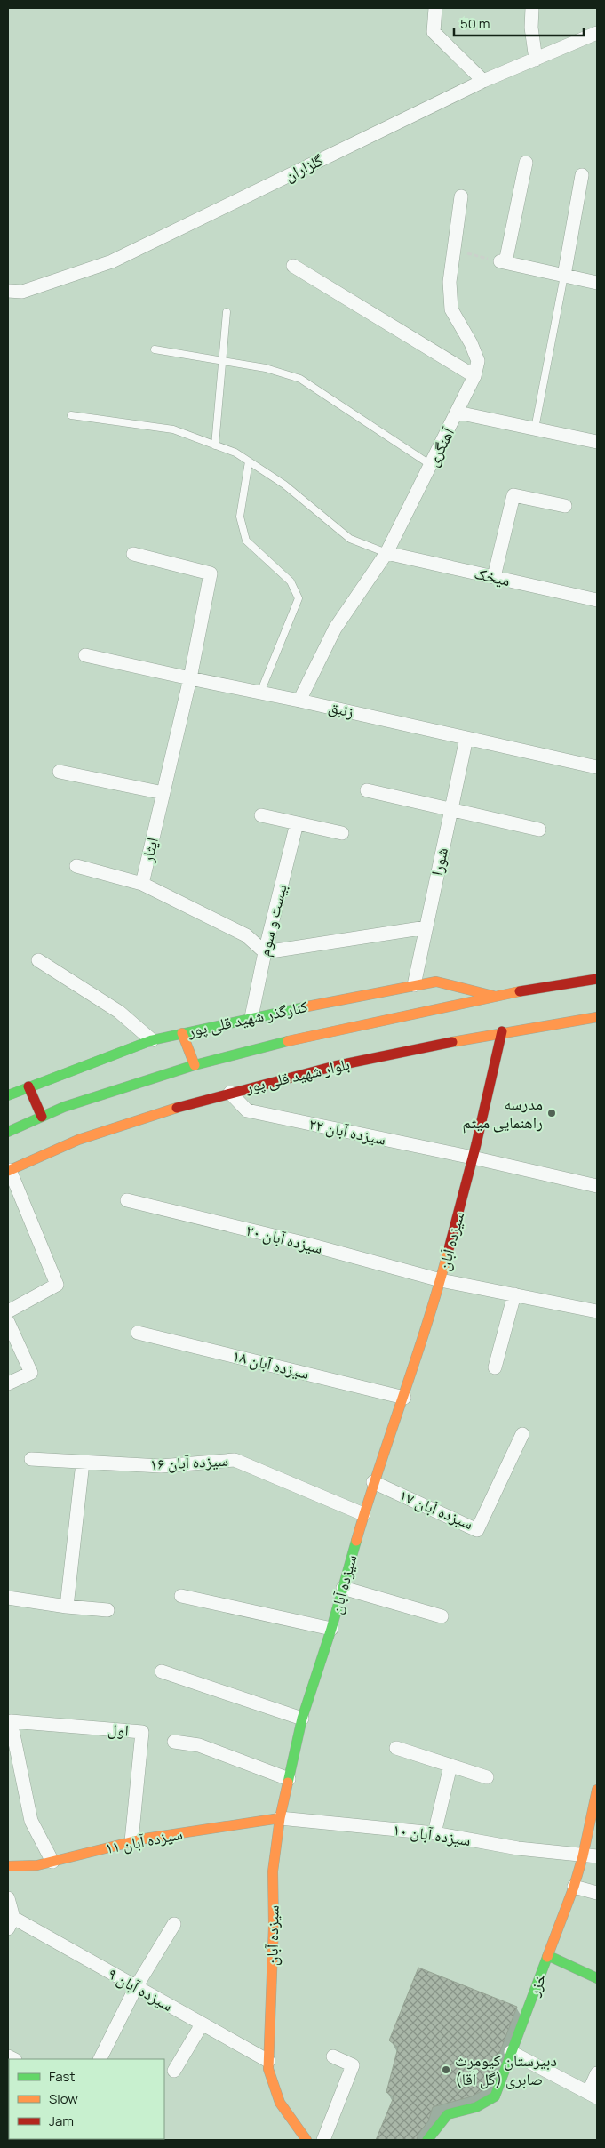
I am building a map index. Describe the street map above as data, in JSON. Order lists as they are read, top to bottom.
{
  "streets": {
    "main road": [
      "کنارگذر شهید قلی پور",
      "بلوار شهید قلی پور",
      "سیزده آبان",
      "سیزده آبان ۱۱",
      "خزر"
    ],
    "street": [
      "گلزاران",
      "آهنگری",
      "میخک",
      "زنبق",
      "ایثار",
      "شورا",
      "بیست و سوم",
      "سیزده آبان ۲۲",
      "سیزده آبان ۲۰",
      "سیزده آبان ۱۸",
      "سیزده آبان ۱۶",
      "سیزده آبان ۱۷",
      "اول",
      "سیزده آبان ‍۱۰",
      "سیزده آبان ۹"
    ]
  },
  "crossings": [
    ["آهنگری", "میخک"],
    ["آهنگری", "زنبق"],
    ["زنبق", "ایثار"],
    ["زنبق", "شورا"],
    ["ایثار", "بیست و سوم"],
    ["شورا", "کنارگذر شهید قلی پور"],
    ["بیست و سوم", "کنارگذر شهید قلی پور"],
    ["بلوار شهید قلی پور", "سیزده آبان ۲۲"],
    ["بلوار شهید قلی پور", "سیزده آبان"],
    ["سیزده آبان ۲۲", "سیزده آبان"],
    ["سیزده آبان ۲۰", "سیزده آبان"],
    ["سیزده آبان", "سیزده آبان ۱۸"],
    ["سیزده آبان", "سیزده آبان ۱۶"],
    ["سیزده آبان", "سیزده آبان ۱۷"],
    ["سیزده آبان", "سیزده آبان ‍۱۰"],
    ["سیزده آبان", "سیزده آبان ۱۱"],
    ["سیزده آبان", "سیزده آبان ۹"],
    ["اول", "سیزده آبان ۱۱"],
    ["سیزده آبان ‍۱۰", "سیزده آبان ۱۱"],
    ["سیزده آبان ‍۱۰", "خزر"]
  ],
  "places": ["مدرسه راهنمایی میثم", "دبیرستان کیومرث صابری (گل آقا)"],
  "legend": ["Fast", "Slow", "Jam"],
  "scale_bar": "50 m"
}
